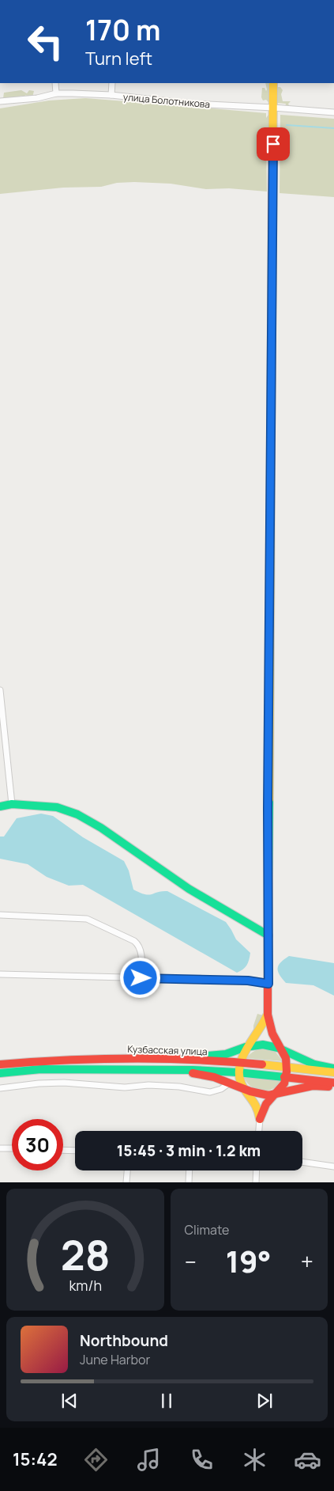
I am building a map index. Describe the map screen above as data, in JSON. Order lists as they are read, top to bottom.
{
  "streets": {
    "street": ["улица Болотникова", "Кузбасская улица"]
  },
  "page": {
    "turn": ["170 m", "Turn left"],
    "limit": "30",
    "trip": "15:45 · 3 min · 1.2 km",
    "tile": "Climate",
    "heat": ["−", "19°", "+"],
    "song": ["Northbound", "June Harbor"],
    "tabs": "15:42",
    "gauge": ["28", "km/h"]
  }
}
